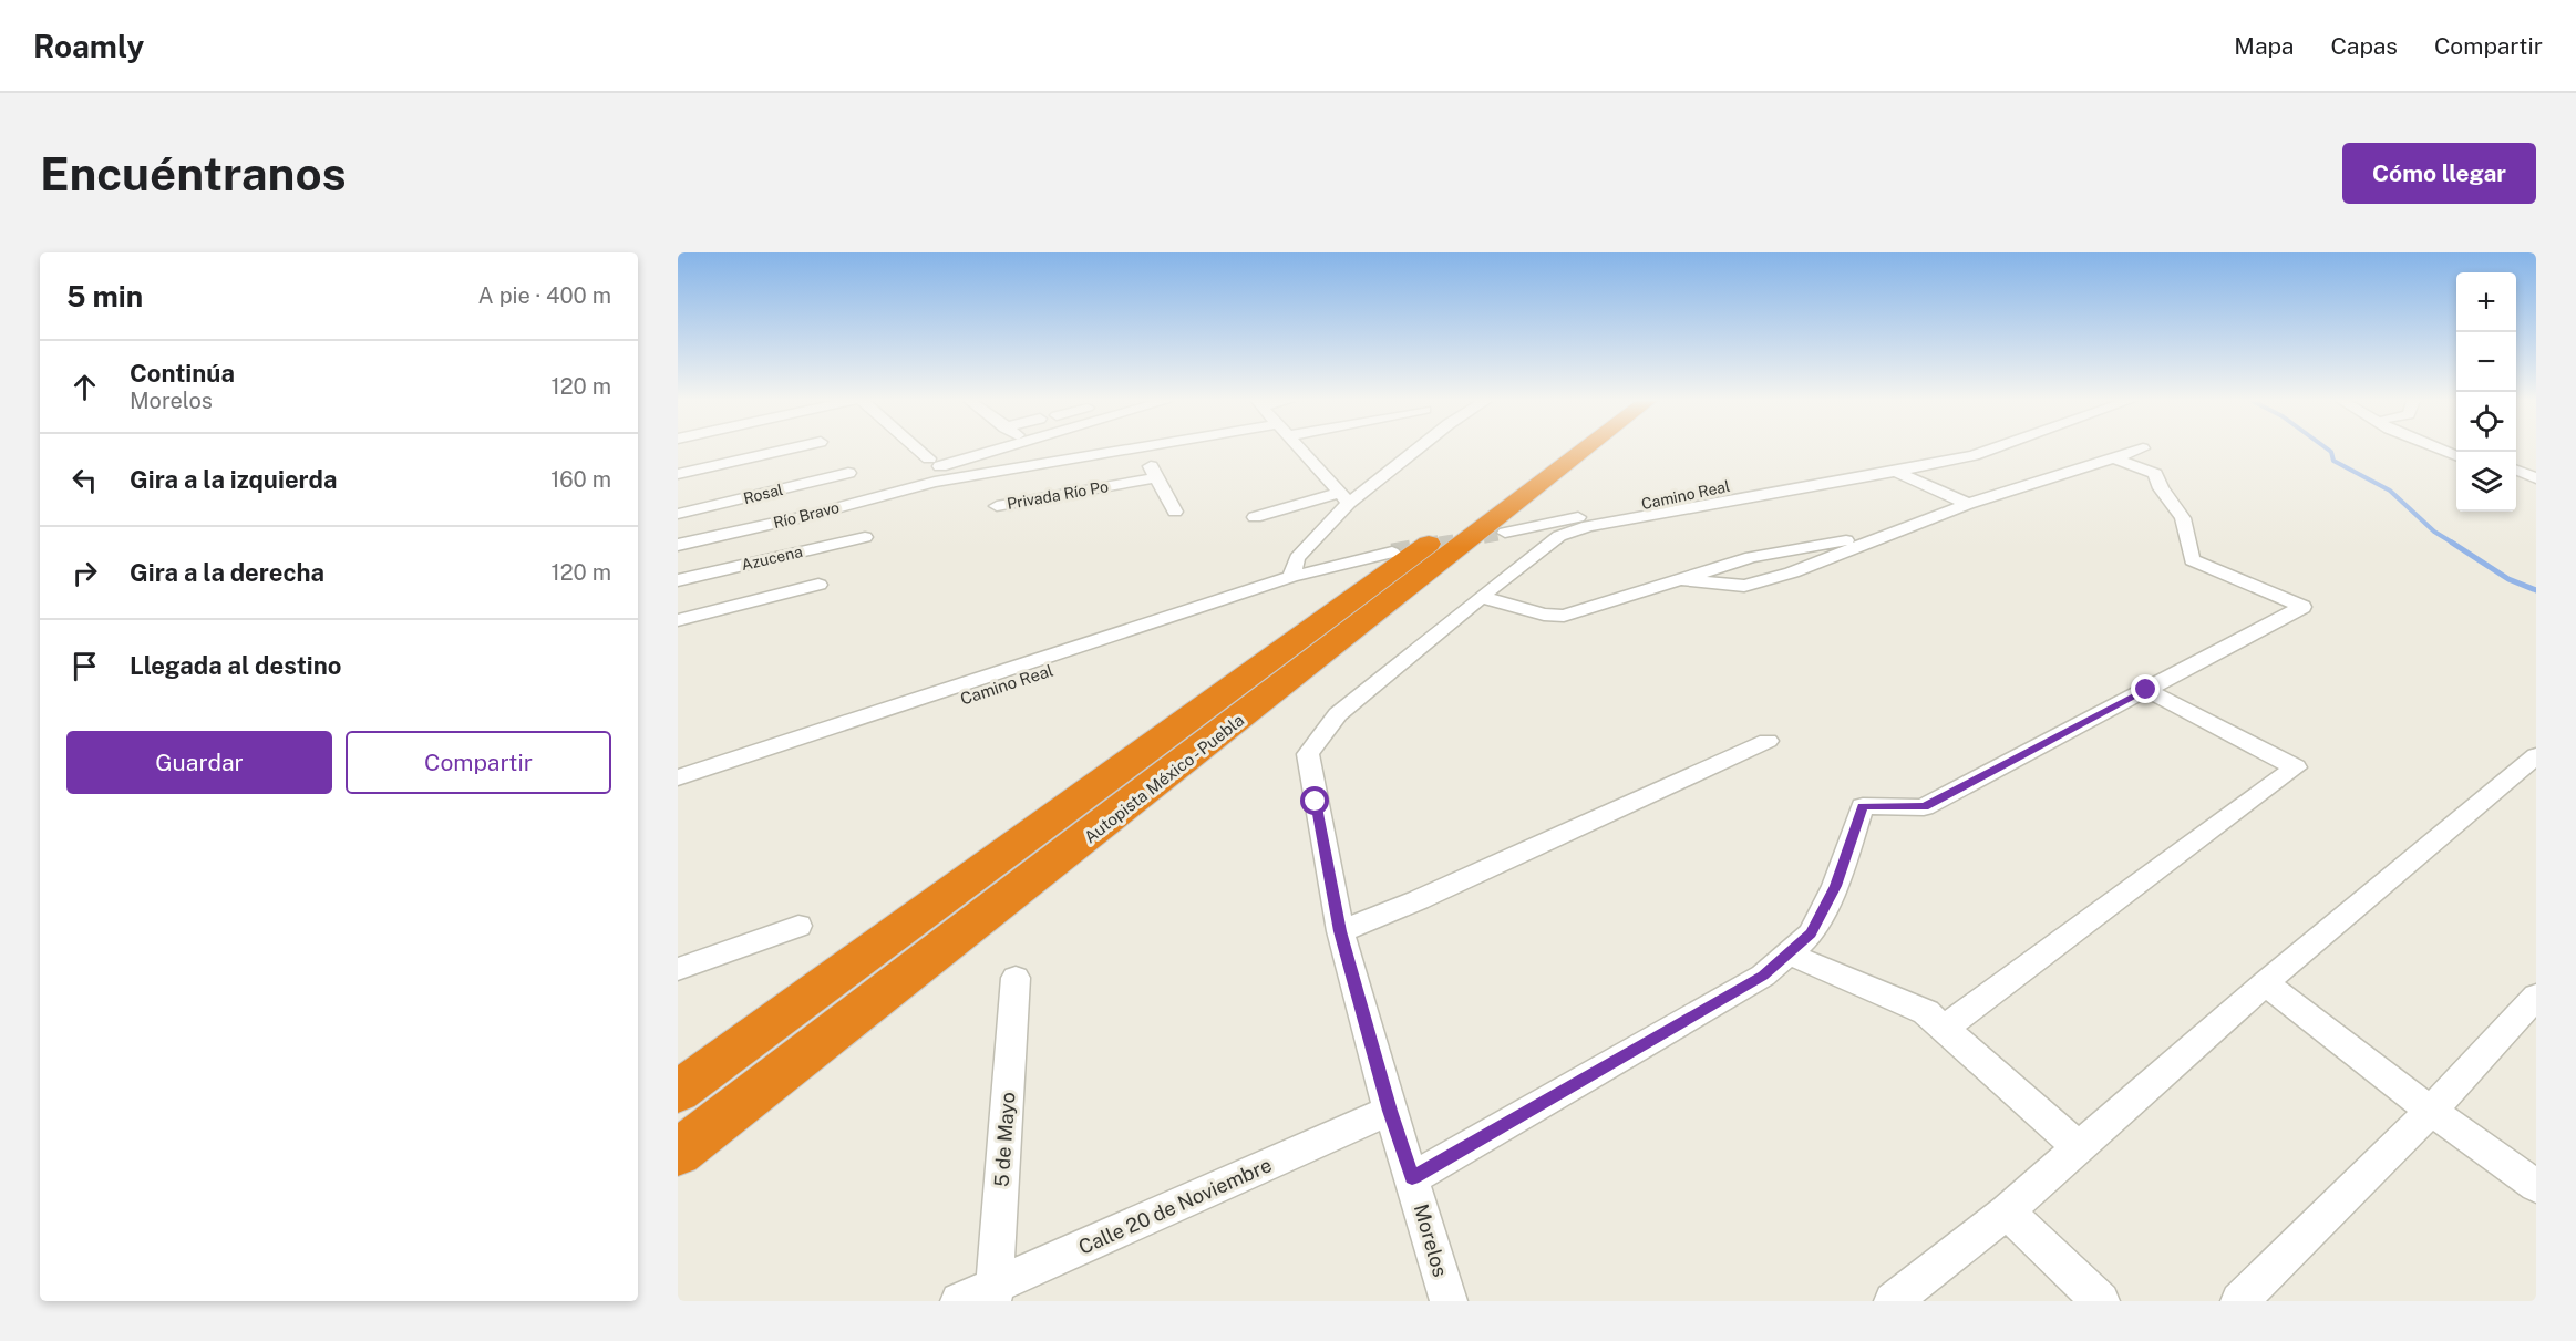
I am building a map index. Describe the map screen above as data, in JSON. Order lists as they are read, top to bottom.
{
  "streets": {
    "highway": ["Autopista México - Puebla"],
    "street": [
      "Rosal",
      "Privada Río Po",
      "Camino Real",
      "Río Bravo",
      "Azucena",
      "5 de Mayo",
      "Calle 20 de Noviembre",
      "Morelos"
    ]
  },
  "crossings": [
    ["Río Bravo", "Azucena"],
    ["5 de Mayo", "Calle 20 de Noviembre"],
    ["Calle 20 de Noviembre", "Morelos"]
  ],
  "page": {
    "header": "Roamly",
    "nav": ["Mapa", "Capas", "Compartir"],
    "buttons": [
      "Cómo llegar",
      ["Guardar", "Compartir"]
    ],
    "title": "Encuéntranos",
    "heading": ["5 min", "A pie · 400 m"],
    "map_buttons": ["+", "−"],
    "list": [
      ["Continúa", "Morelos", "120 m"],
      ["Gira a la izquierda", "160 m"],
      ["Gira a la derecha", "120 m"],
      "Llegada al destino"
    ]
  }
}
